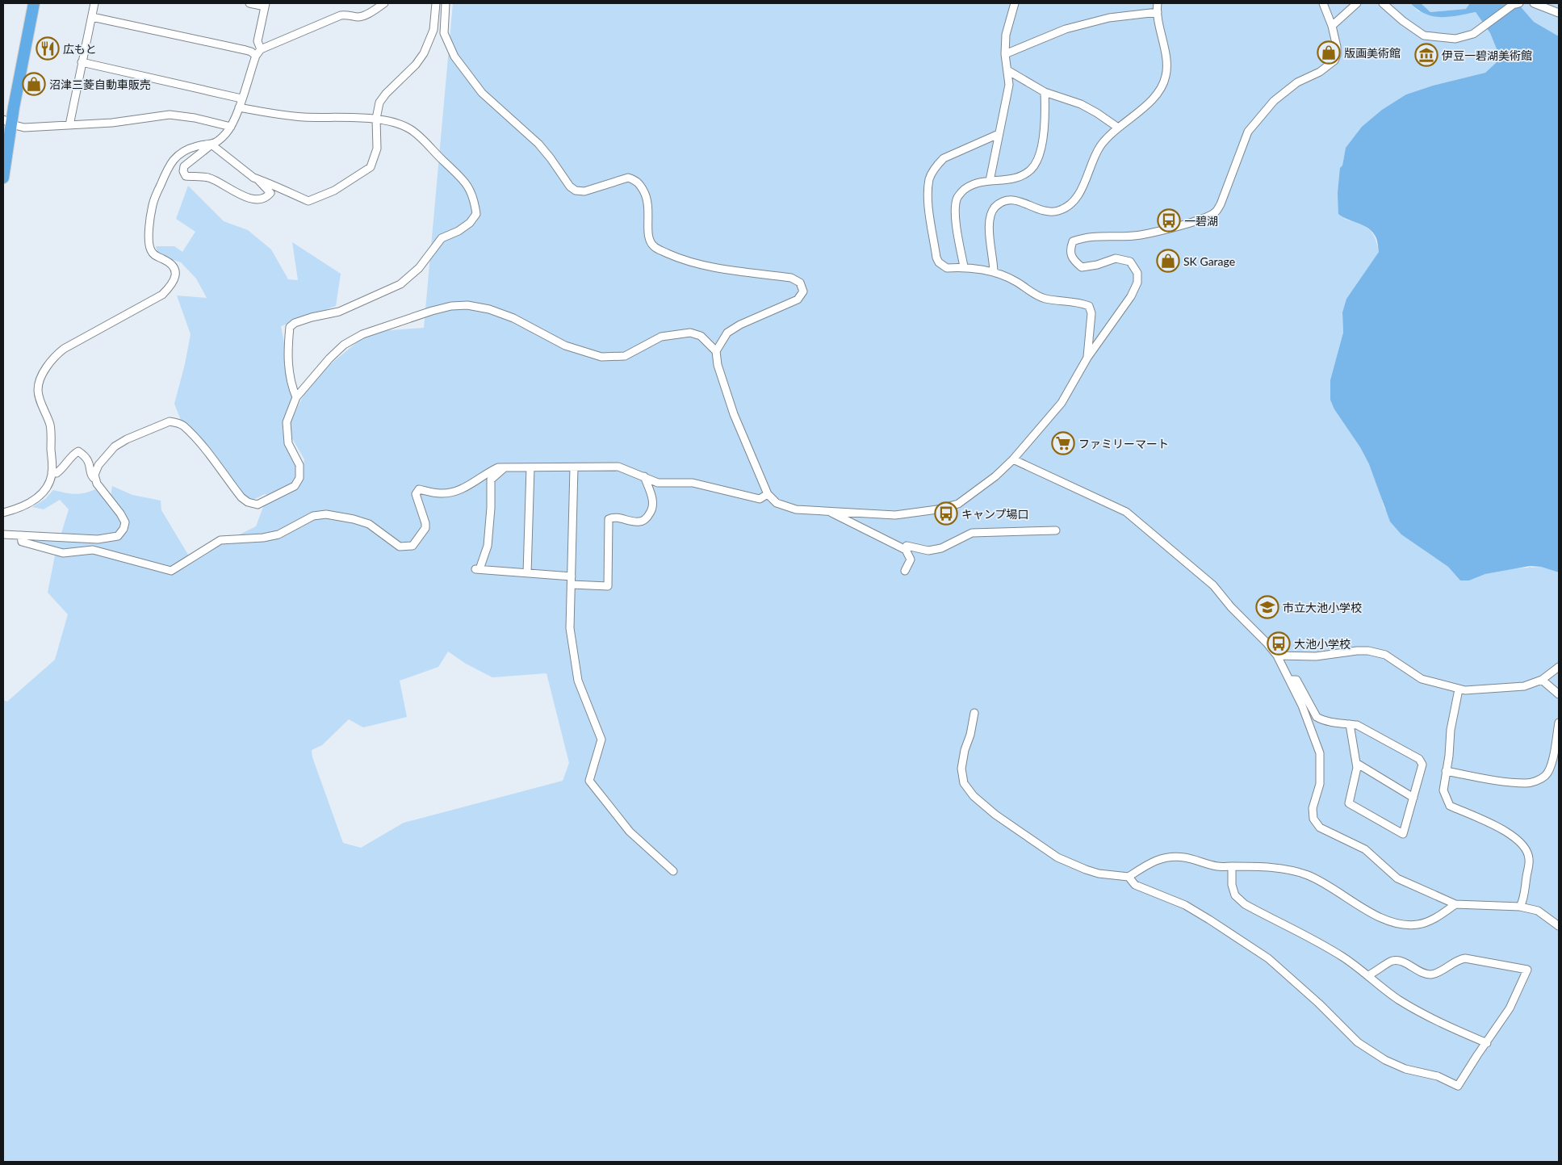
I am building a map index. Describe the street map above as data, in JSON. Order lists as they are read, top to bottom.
{
  "places": {
    "restaurant": ["広もと"],
    "shop": ["版画美術館", "沼津三菱自動車販売", "SK Garage"],
    "museum": ["伊豆一碧湖美術館"],
    "bus stop": ["一碧湖", "キャンプ場口", "大池小学校"],
    "supermarket": ["ファミリーマート"],
    "school or university": ["市立大池小学校"]
  }
}
